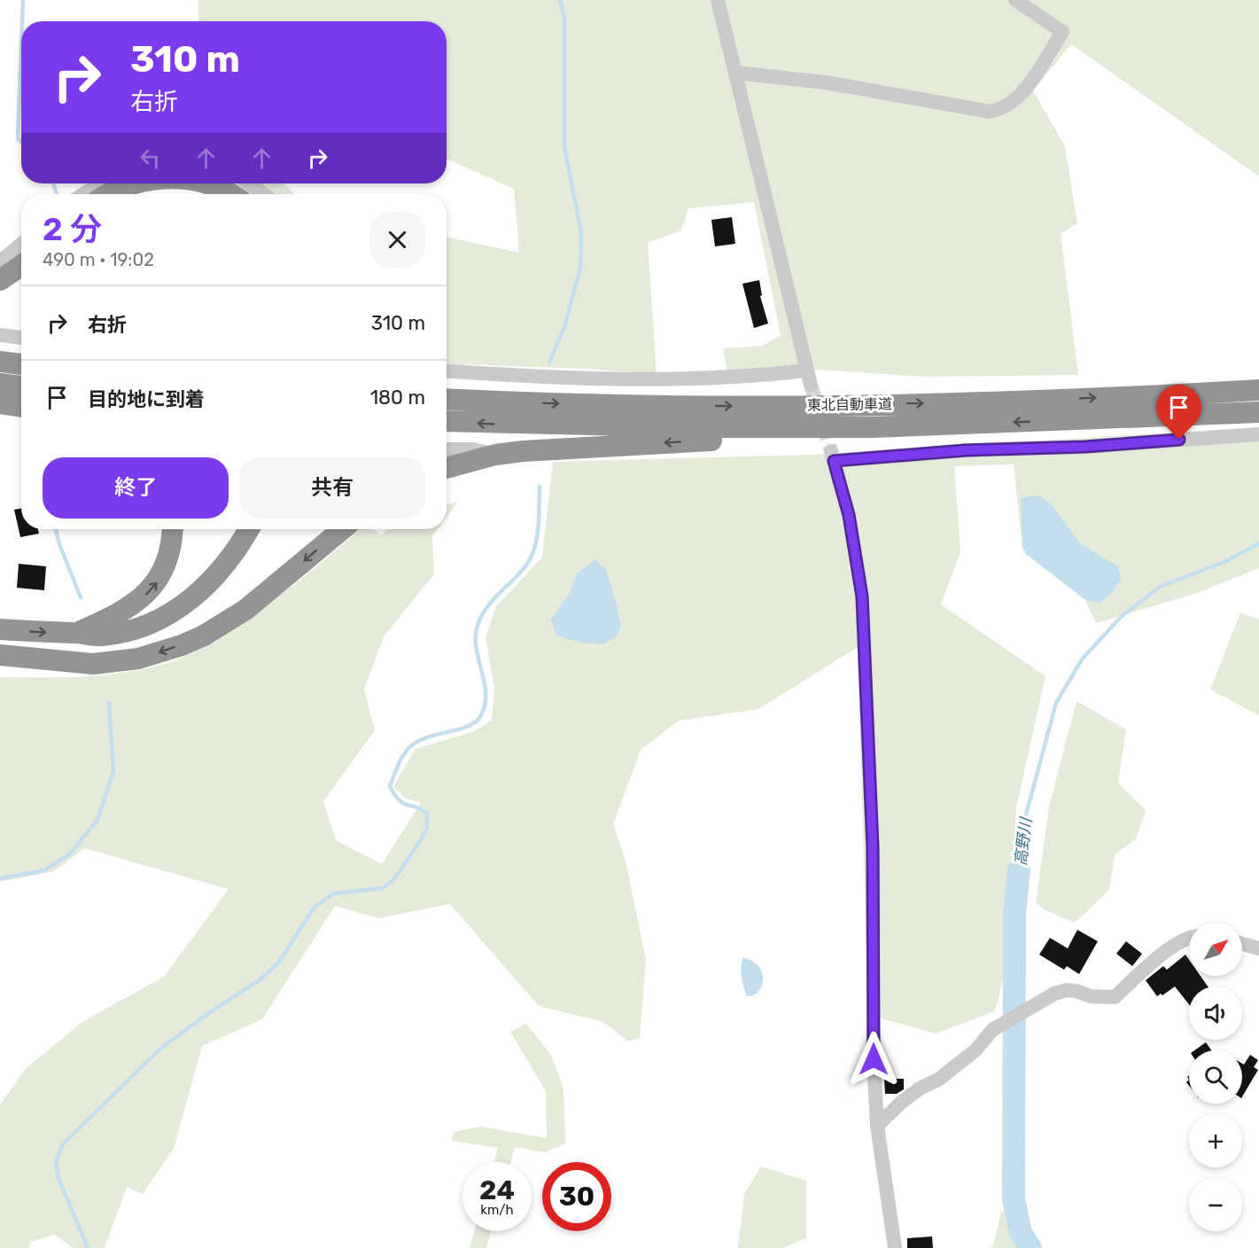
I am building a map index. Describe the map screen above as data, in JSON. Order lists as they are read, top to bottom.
{
  "streets": {
    "highway": ["東北自動車道"]
  },
  "water": ["高野川"],
  "north": "top right",
  "page": {
    "turn": ["310 m", "右折"],
    "heading": ["2 分", "490 m · 19:02"],
    "list": [
      {
        "name": "右折",
        "value": "310 m"
      },
      {
        "name": "目的地に到着",
        "value": "180 m"
      }
    ],
    "buttons": ["終了", "共有"],
    "map_buttons": ["+", "−"],
    "speed": "24 km/h",
    "limit": "30"
  }
}
